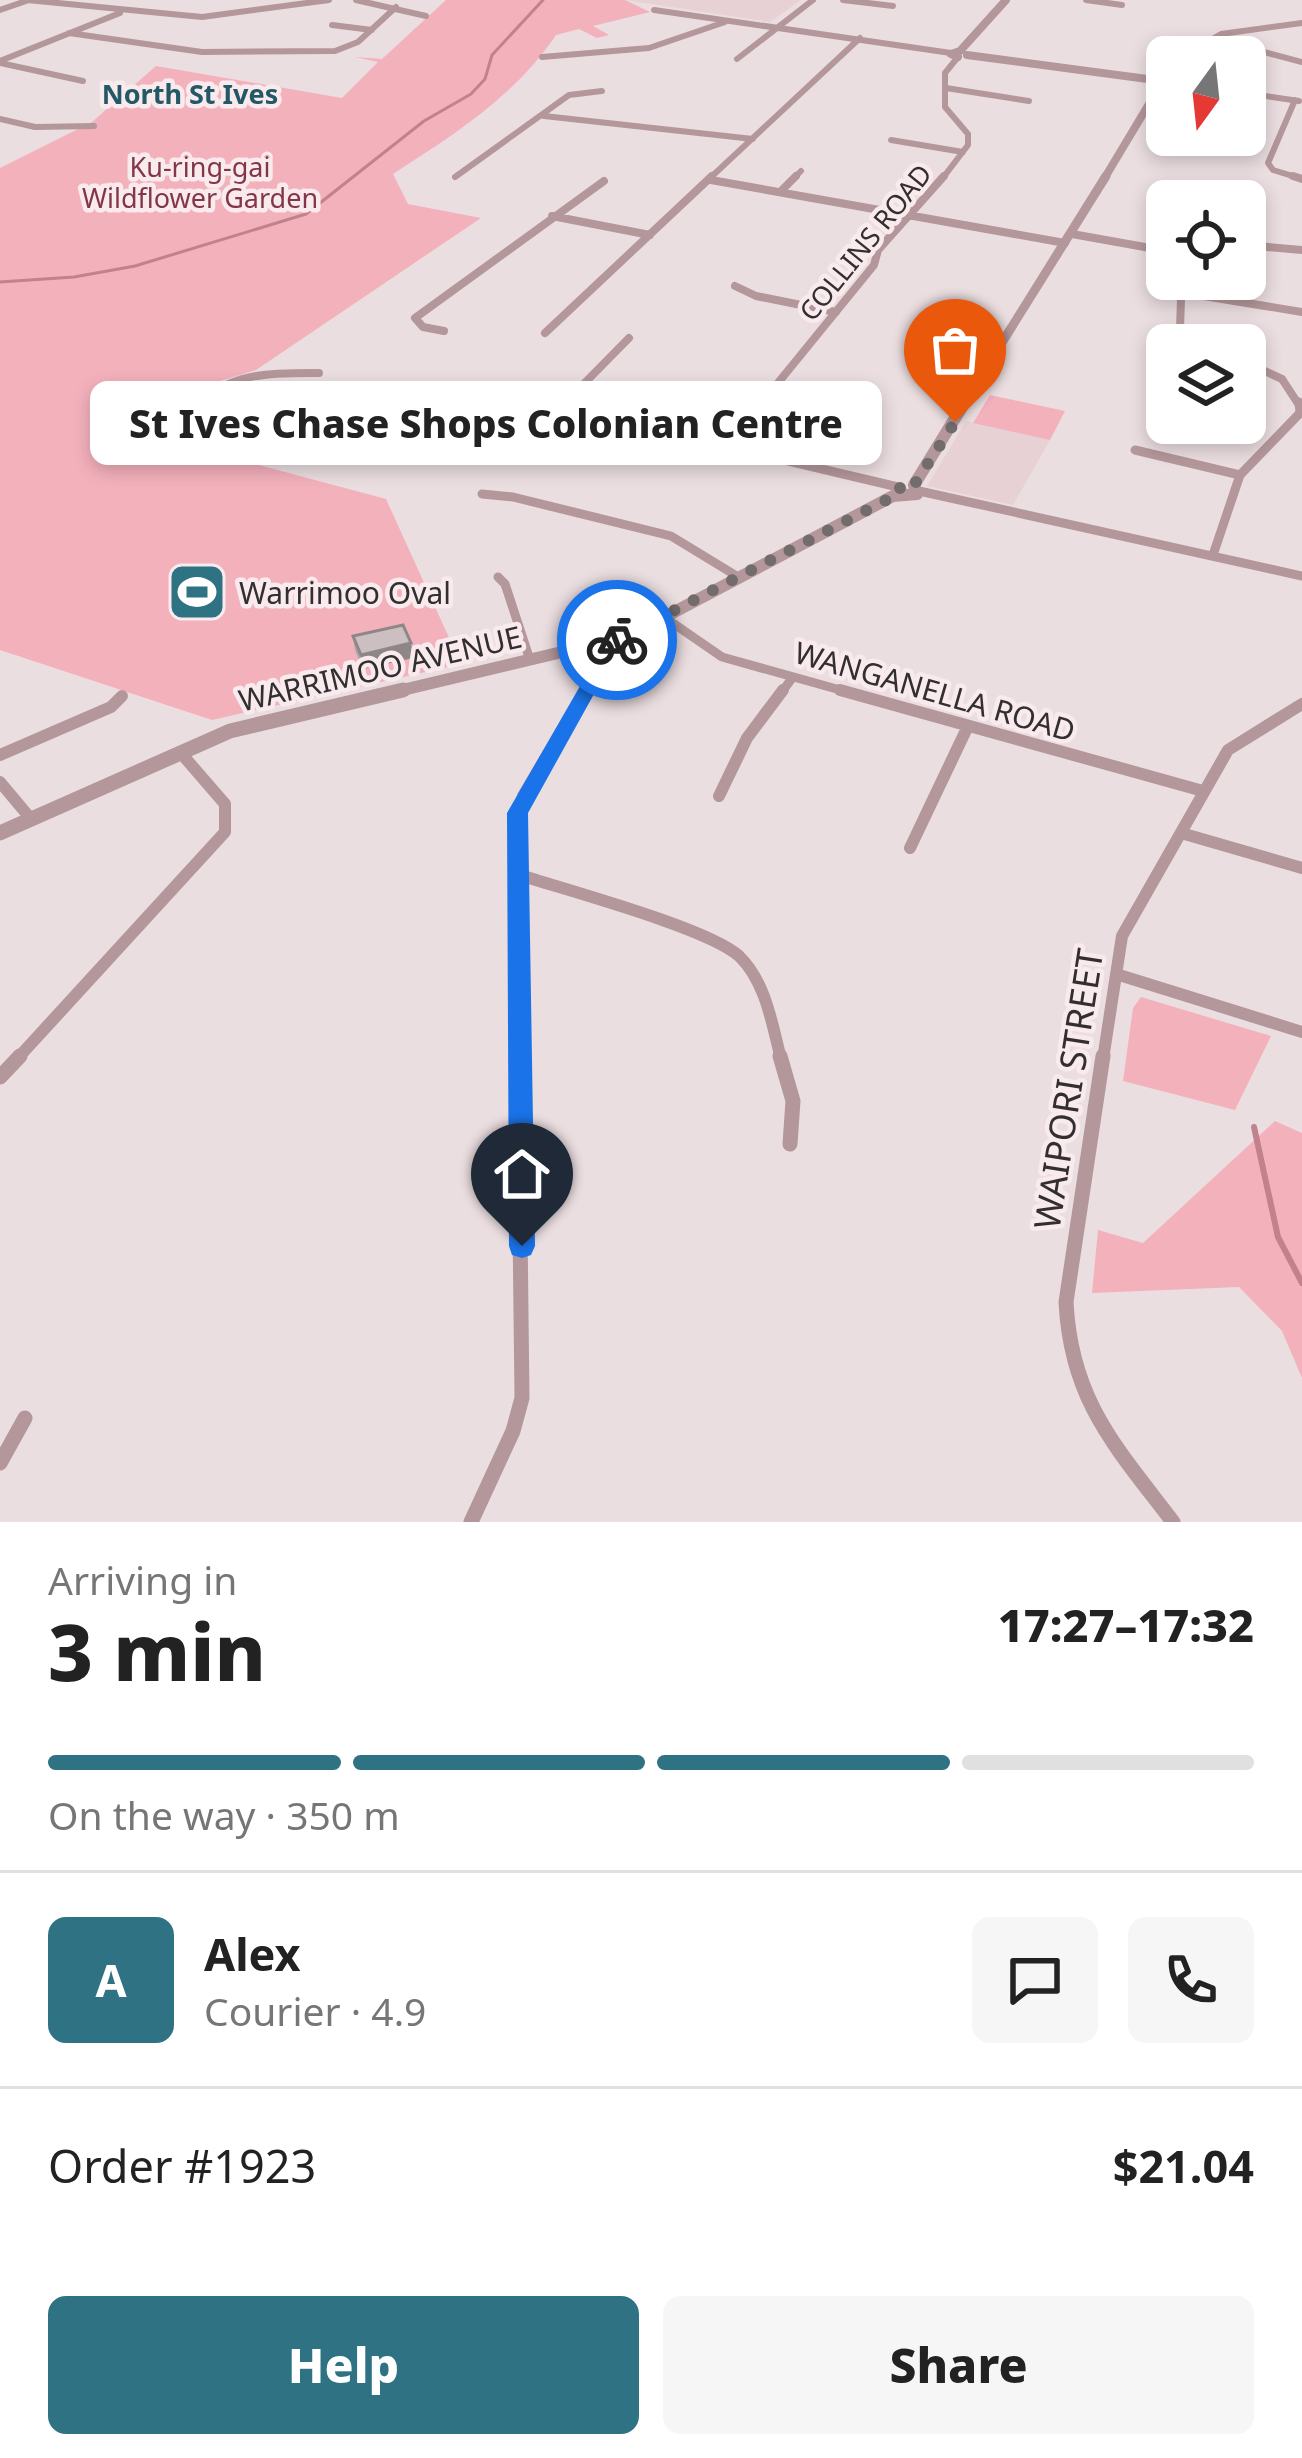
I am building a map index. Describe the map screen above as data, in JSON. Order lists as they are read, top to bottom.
{
  "streets": {
    "street": [
      "COLLINS ROAD",
      "WARRIMOO AVENUE",
      "WANGANELLA ROAD",
      "WAIPORI STREET"
    ]
  },
  "crossings": [
    ["WARRIMOO AVENUE", "WANGANELLA ROAD"],
    ["WANGANELLA ROAD", "WAIPORI STREET"]
  ],
  "districts": ["North St Ives"],
  "parks": ["Ku-ring-gai Wildflower Garden"],
  "places": {
    "other": ["St Ives Chase Shops Colonian Centre"],
    "sports": ["Warrimoo Oval"]
  },
  "north": "bottom",
  "page": {
    "bubble": "St Ives Chase Shops Colonian Centre",
    "heading": ["3 min", "Arriving in", "17:27–17:32"],
    "panel": [
      "Alex",
      "Courier · 4.9",
      "Order #1923",
      "$21.04"
    ],
    "bar": "On the way · 350 m",
    "round": "A",
    "buttons": ["Help", "Share"]
  }
}
